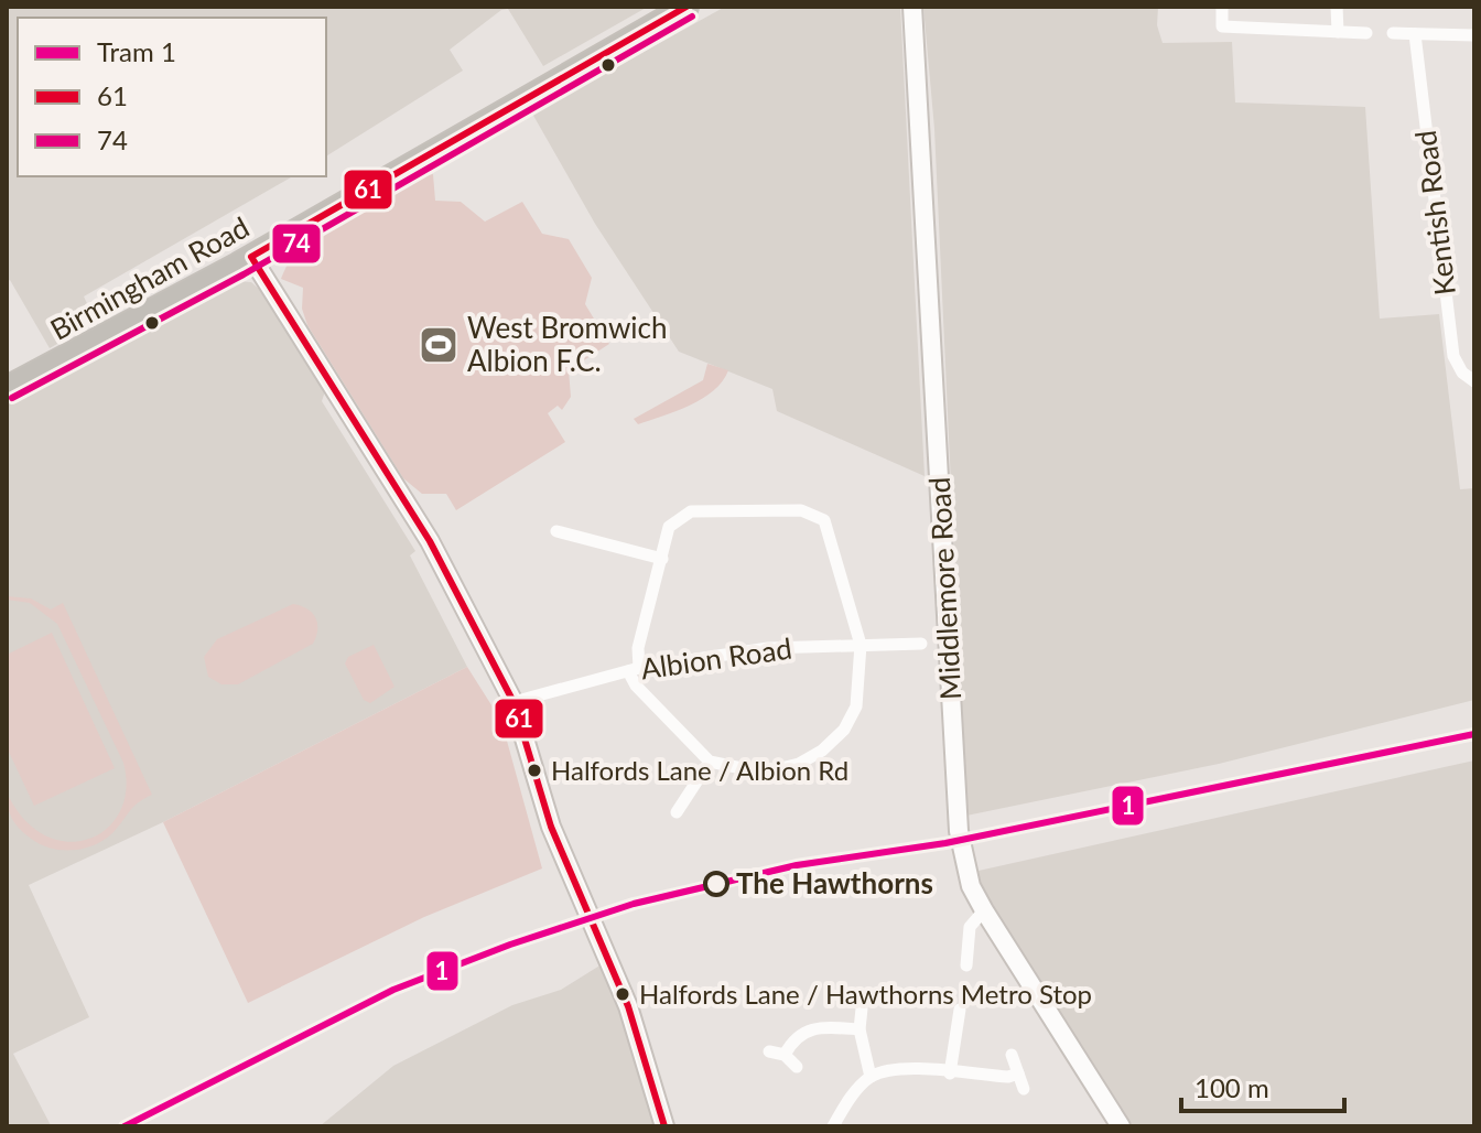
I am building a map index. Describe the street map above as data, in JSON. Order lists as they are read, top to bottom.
{
  "streets": {
    "highway": ["Birmingham Road"],
    "street": ["Kentish Road", "Middlemore Road", "Albion Road"]
  },
  "places": {
    "sports": ["West Bromwich Albion F.C."],
    "other": ["Halfords Lane / Albion Rd", "The Hawthorns", "Halfords Lane / Hawthorns Metro Stop"]
  },
  "lines": ["transit line 61", "transit line 74", "tram line 1"],
  "legend": ["Tram 1", "61", "74"],
  "scale_bar": "100 m"
}
